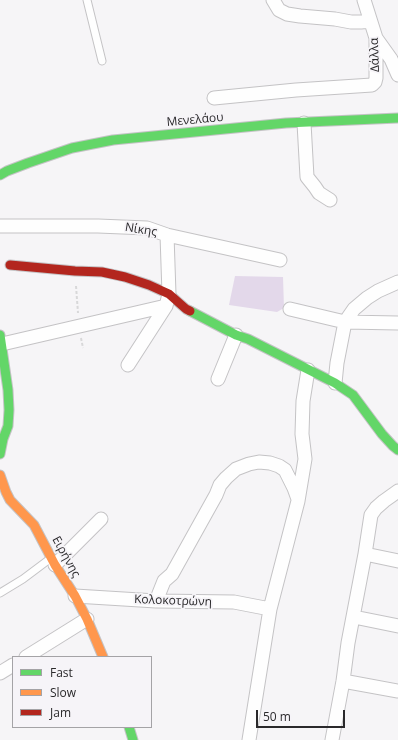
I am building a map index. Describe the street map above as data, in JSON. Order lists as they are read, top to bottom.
{
  "streets": {
    "street": [
      "Δάλλα",
      "Μενελάου",
      "Νίκης",
      "Ειρήνης",
      "Κολοκοτρώνη"
    ]
  },
  "crossings": [
    ["Ειρήνης", "Κολοκοτρώνη"]
  ],
  "legend": ["Fast", "Slow", "Jam"],
  "scale_bar": "50 m"
}
